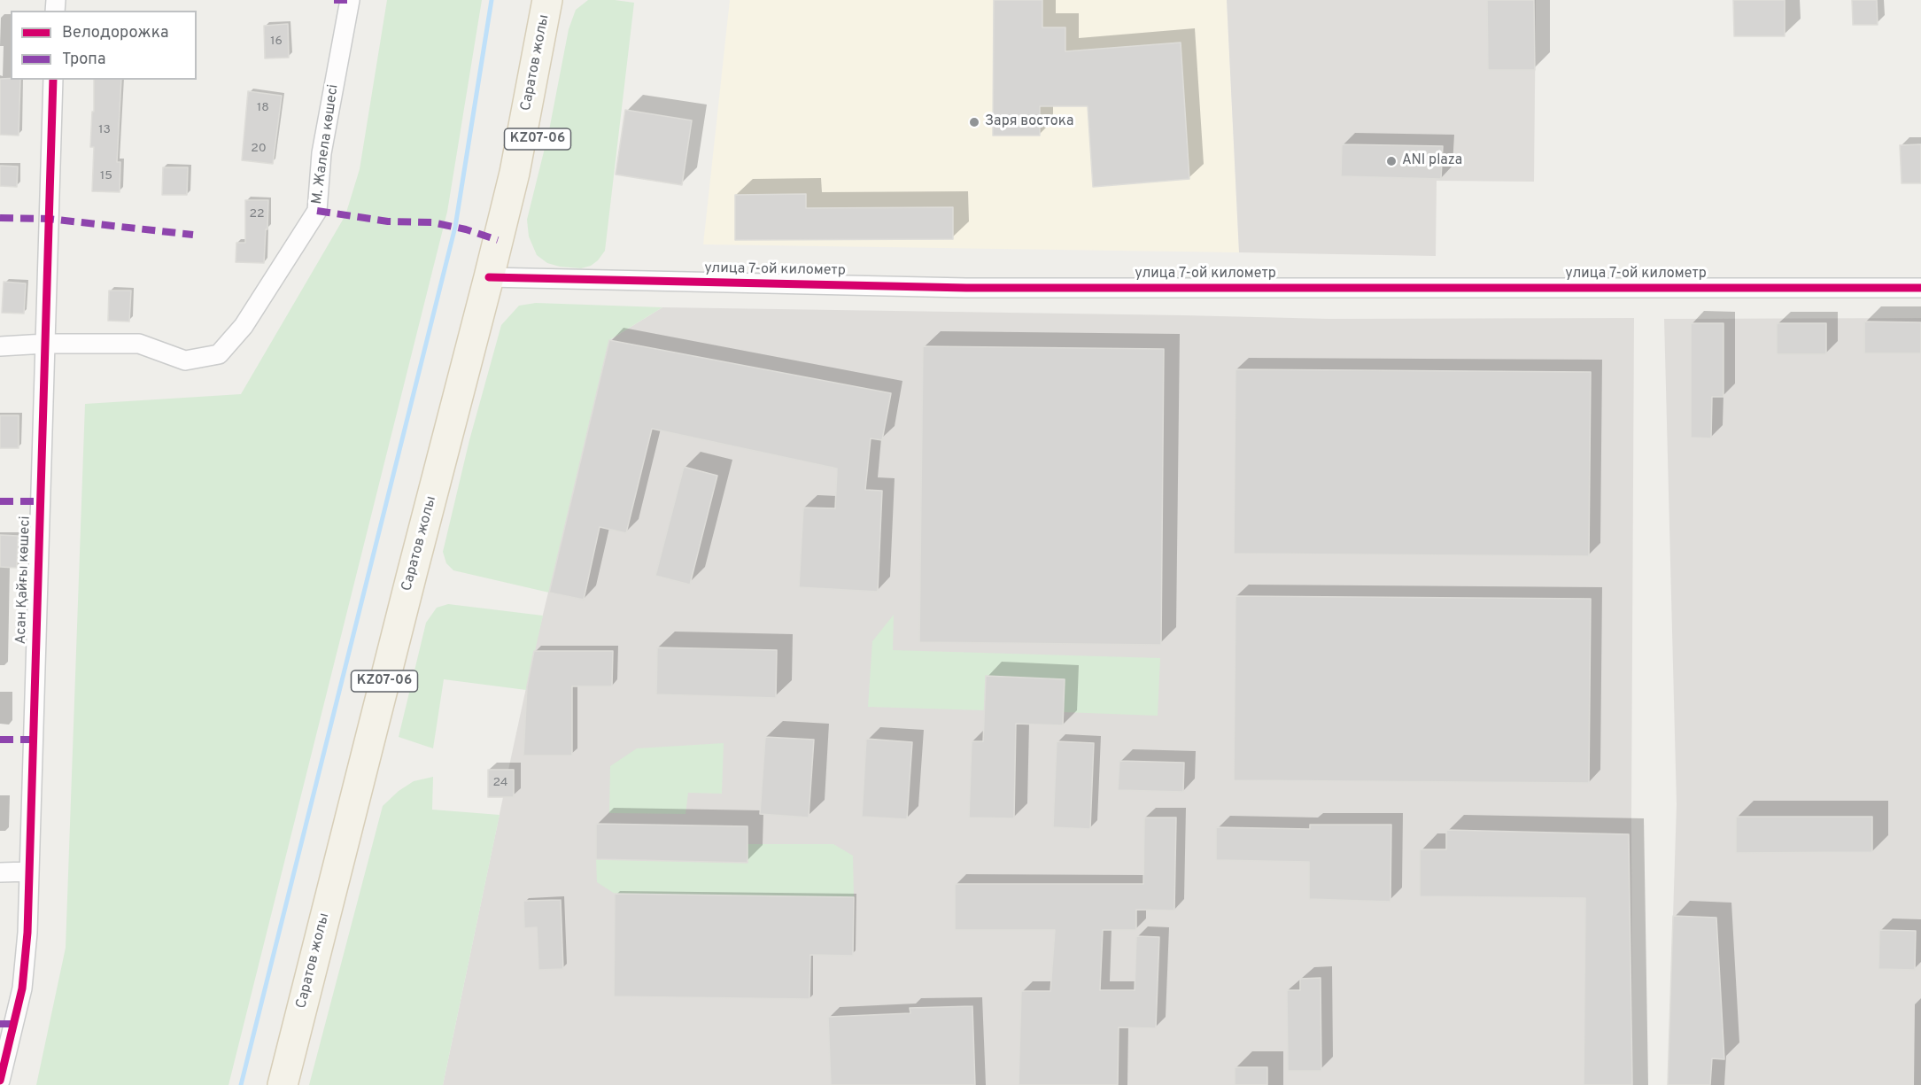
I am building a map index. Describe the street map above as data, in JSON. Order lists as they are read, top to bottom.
{
  "streets": {
    "main road": ["Саратов жолы", "KZ07-06"],
    "street": ["М. Жалела көшесі", "улица 7-ой километр", "Асан Қайғы көшесі"]
  },
  "crossings": [
    ["Саратов жолы", "улица 7-ой километр"],
    ["М. Жалела көшесі", "Асан Қайғы көшесі"]
  ],
  "places": ["Заря востока", "ANI plaza"],
  "house_numbers": [
    "16",
    "18",
    "13",
    "20",
    "15",
    "22",
    "24"
  ],
  "legend": ["Велодорожка", "Тропа"]
}
